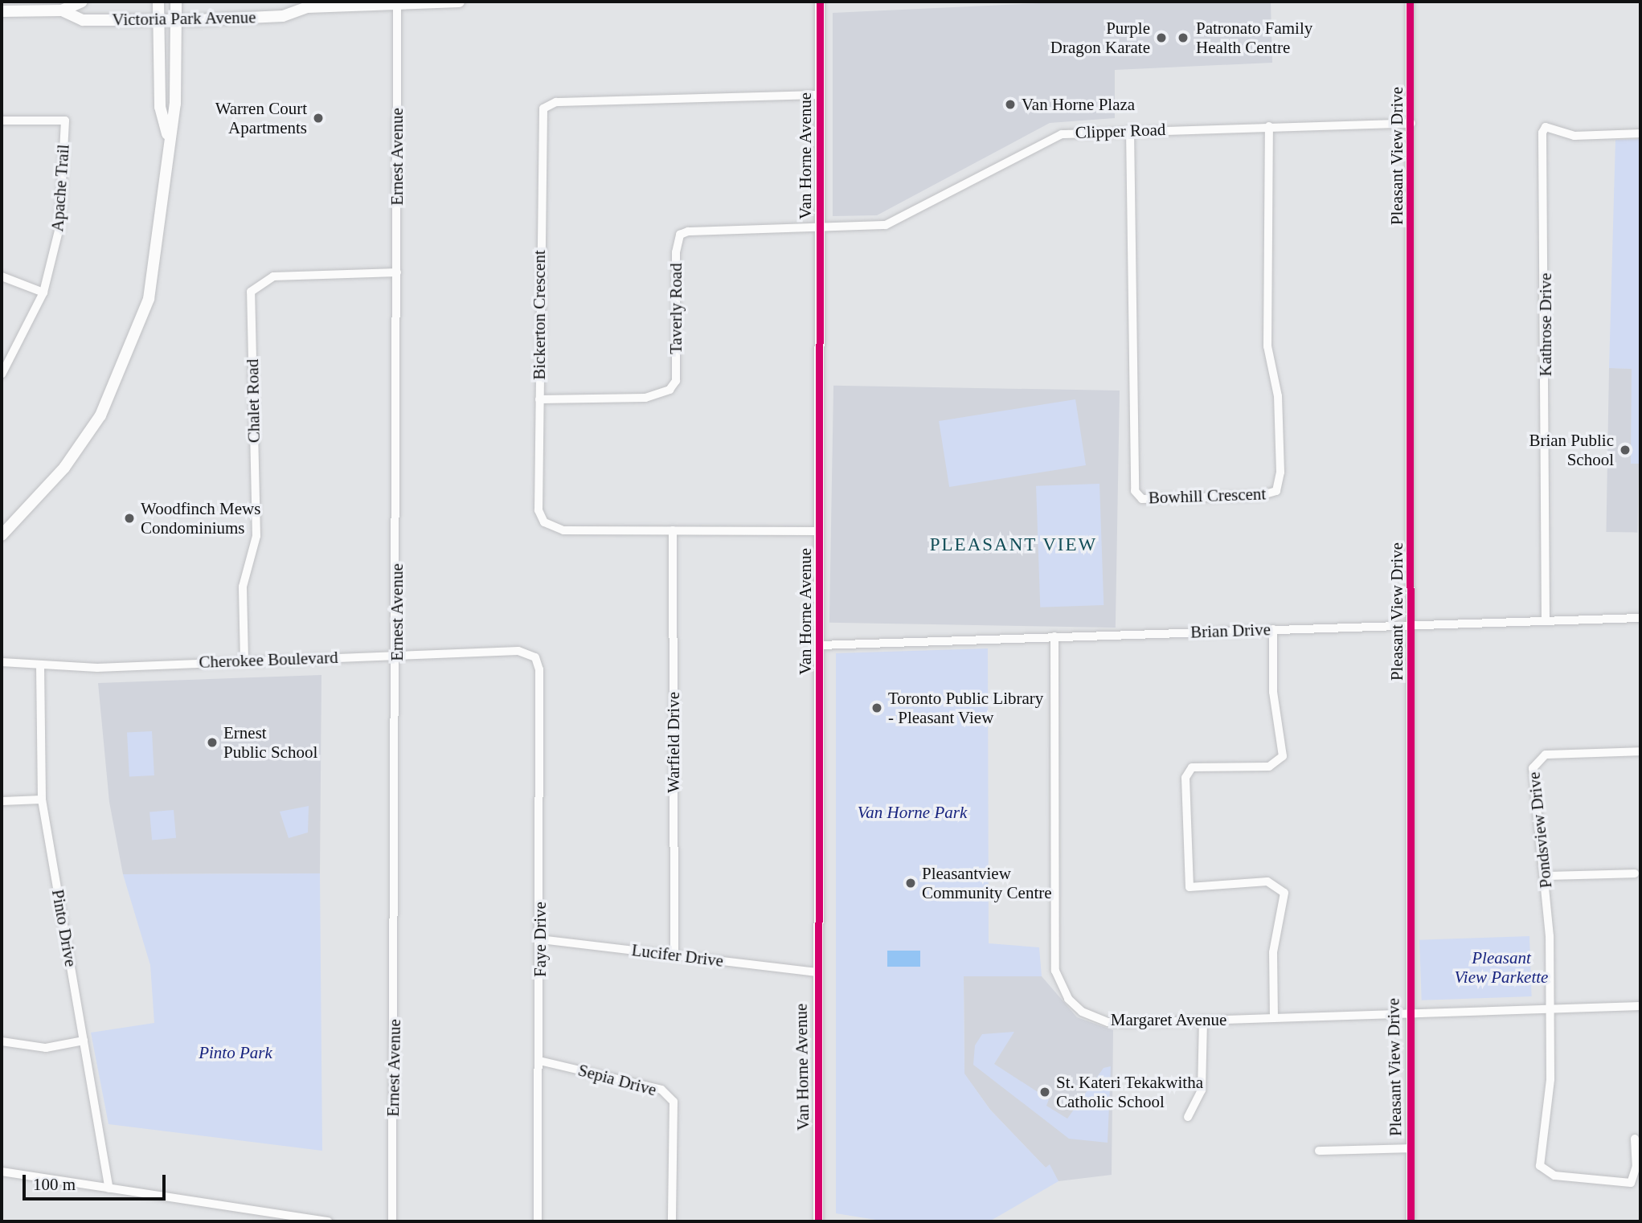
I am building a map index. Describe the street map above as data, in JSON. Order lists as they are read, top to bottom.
{
  "streets": {
    "main road": ["Victoria Park Avenue"],
    "street": [
      "Clipper Road",
      "Van Horne Avenue",
      "Pleasant View Drive",
      "Ernest Avenue",
      "Apache Trail",
      "Taverly Road",
      "Bickerton Crescent",
      "Kathrose Drive",
      "Chalet Road",
      "Bowhill Crescent",
      "Brian Drive",
      "Cherokee Boulevard",
      "Warfield Drive",
      "Pondsview Drive",
      "Pinto Drive",
      "Faye Drive",
      "Lucifer Drive",
      "Margaret Avenue",
      "Sepia Drive"
    ]
  },
  "crossings": [
    ["Victoria Park Avenue", "Ernest Avenue"],
    ["Clipper Road", "Van Horne Avenue"],
    ["Clipper Road", "Pleasant View Drive"],
    ["Clipper Road", "Taverly Road"],
    ["Clipper Road", "Bowhill Crescent"],
    ["Van Horne Avenue", "Taverly Road"],
    ["Van Horne Avenue", "Bickerton Crescent"],
    ["Van Horne Avenue", "Brian Drive"],
    ["Van Horne Avenue", "Lucifer Drive"],
    ["Pleasant View Drive", "Brian Drive"],
    ["Pleasant View Drive", "Margaret Avenue"],
    ["Ernest Avenue", "Chalet Road"],
    ["Ernest Avenue", "Cherokee Boulevard"],
    ["Taverly Road", "Bickerton Crescent"],
    ["Bickerton Crescent", "Warfield Drive"],
    ["Kathrose Drive", "Brian Drive"],
    ["Chalet Road", "Cherokee Boulevard"],
    ["Brian Drive", "Margaret Avenue"],
    ["Cherokee Boulevard", "Pinto Drive"],
    ["Cherokee Boulevard", "Faye Drive"],
    ["Warfield Drive", "Lucifer Drive"],
    ["Pondsview Drive", "Margaret Avenue"],
    ["Faye Drive", "Lucifer Drive"],
    ["Faye Drive", "Sepia Drive"]
  ],
  "districts": ["PLEASANT VIEW"],
  "parks": ["Van Horne Park", "Pleasant View Parkette", "Pinto Park"],
  "places": [
    "Purple Dragon Karate",
    "Patronato Family Health Centre",
    "Van Horne Plaza",
    "Warren Court Apartments",
    "Brian Public School",
    "Woodfinch Mews Condominiums",
    "Toronto Public Library - Pleasant View",
    "Ernest Public School",
    "Pleasantview Community Centre",
    "St. Kateri Tekakwitha Catholic School"
  ],
  "scale_bar": "100 m"
}
